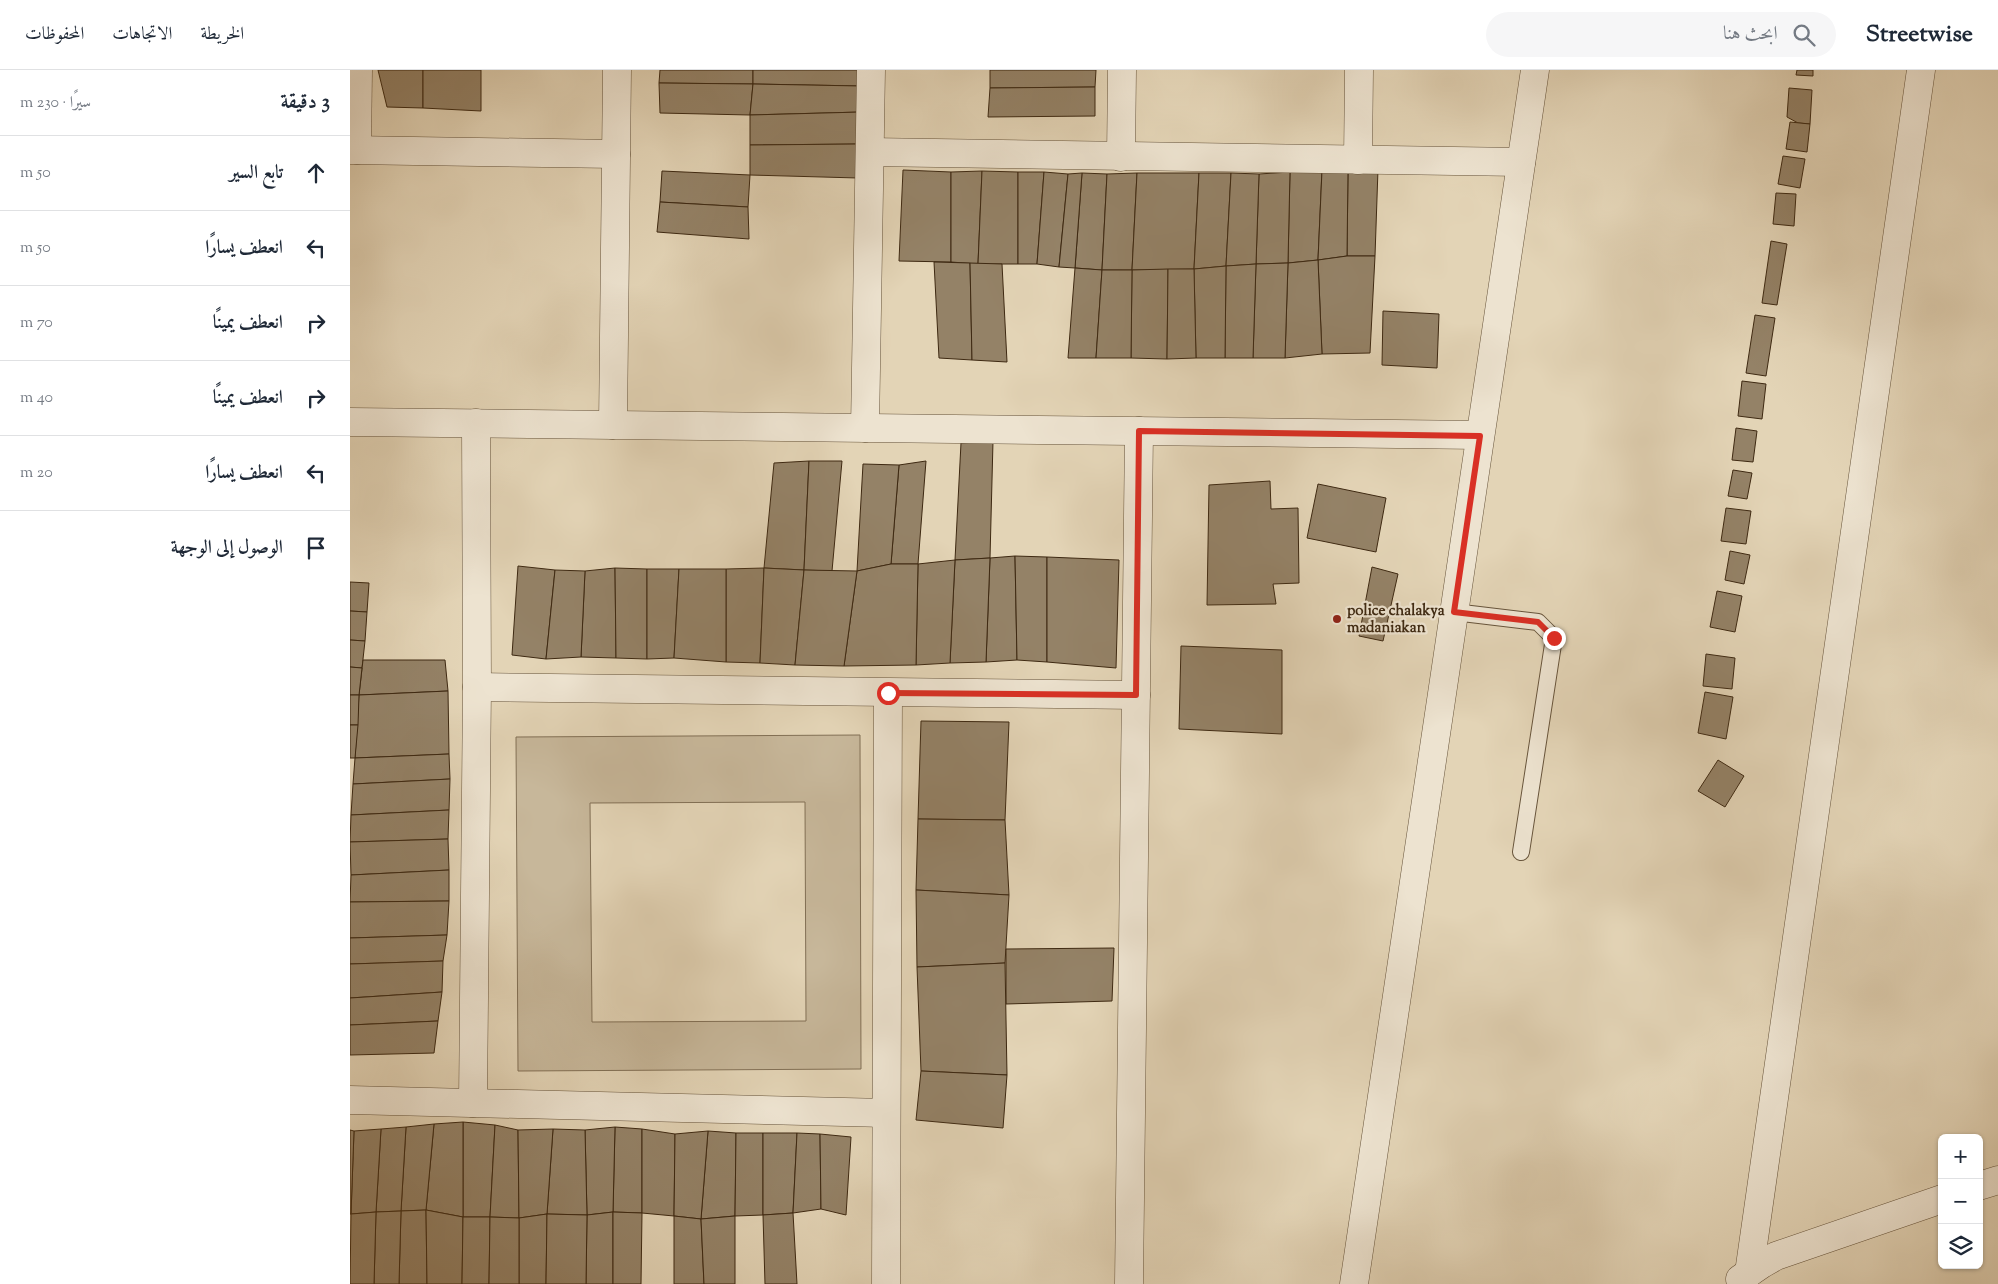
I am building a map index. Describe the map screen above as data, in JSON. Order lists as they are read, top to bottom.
{
  "places": ["police chalakya madaniakan"],
  "page": {
    "header": "Streetwise",
    "search": "ابحث هنا",
    "nav": ["الخريطة", "الاتجاهات", "المحفوظات"],
    "heading": ["3 دقيقة", "سيرًا · 230 m"],
    "list": [
      ["تابع السير", "50 m"],
      ["انعطف يسارًا", "50 m"],
      ["انعطف يمينًا", "70 m"],
      ["انعطف يمينًا", "40 m"],
      ["انعطف يسارًا", "20 m"],
      "الوصول إلى الوجهة"
    ],
    "map_buttons": ["+", "−"]
  }
}
